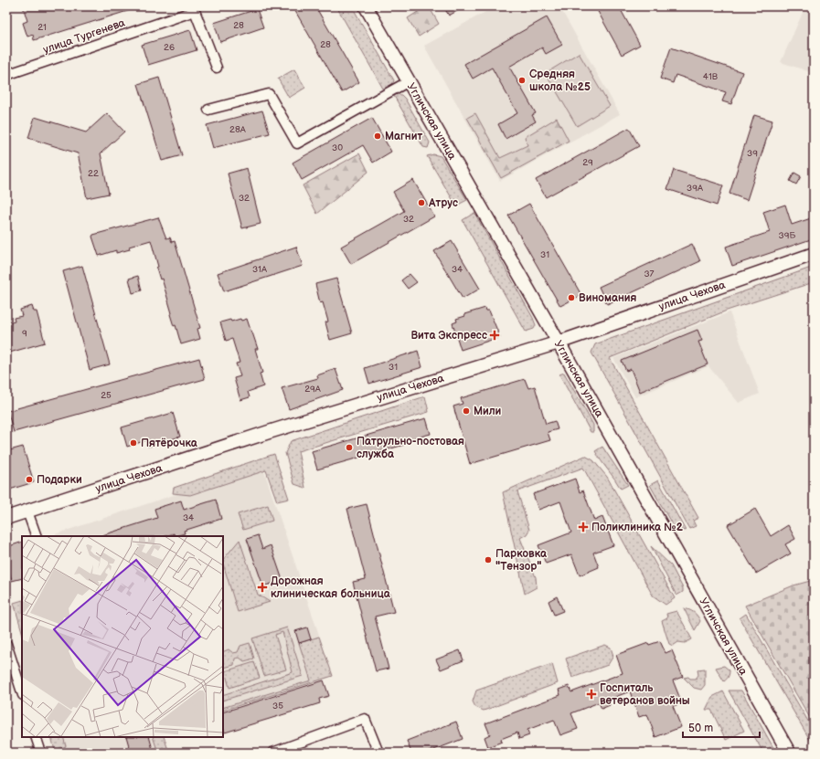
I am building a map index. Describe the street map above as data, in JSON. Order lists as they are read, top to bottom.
{
  "streets": {
    "main road": ["Угличская улица", "улица Чехова"],
    "street": ["улица Тургенева"]
  },
  "crossings": [
    ["Угличская улица", "улица Чехова"]
  ],
  "places": {
    "other": [
      "Средняя школа №25",
      "Магнит",
      "Атрус",
      "Виномания",
      "Мили",
      "Пятёрочка",
      "Патрульно-постовая служба",
      "Подарки",
      "Парковка \"Тензор\""
    ],
    "health": [
      "Вита Экспресс",
      "Поликлиника №2",
      "Дорожная клиническая больница",
      "Госпиталь ветеранов войны"
    ]
  },
  "house_numbers": [
    "28",
    "21",
    "28",
    "26",
    "41В",
    "28А",
    "30",
    "39",
    "29",
    "22",
    "39А",
    "32",
    "32",
    "39Б",
    "31",
    "31А",
    "34",
    "37",
    "9",
    "31",
    "29А",
    "25",
    "34",
    "35"
  ],
  "scale_bar": "50 m"
}
